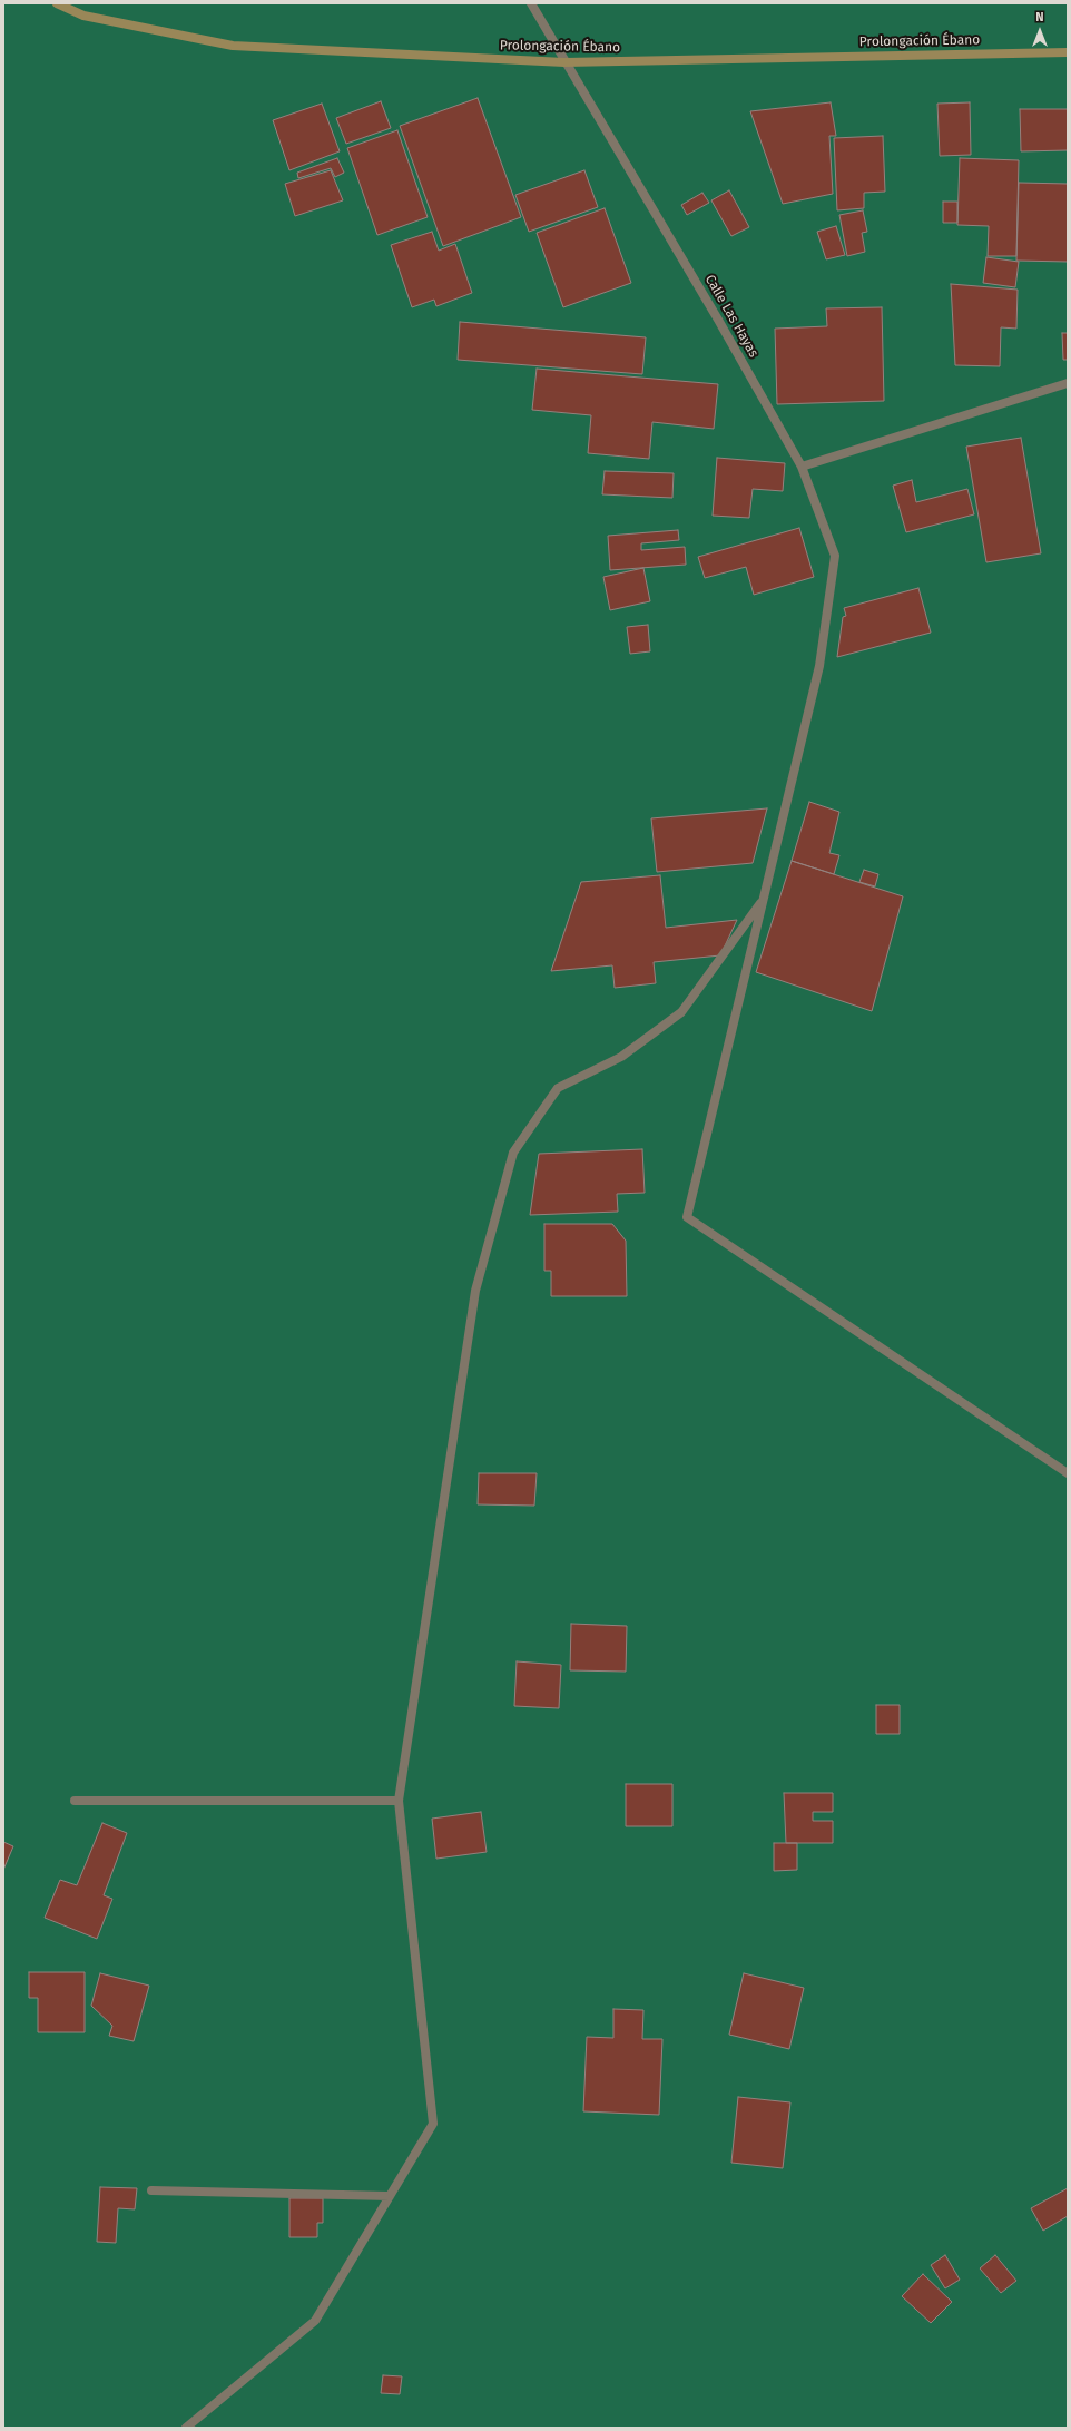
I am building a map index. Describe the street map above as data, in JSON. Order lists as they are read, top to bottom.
{
  "streets": {
    "street": ["Prolongación Ébano", "Calle Las Hayas"]
  },
  "crossings": [
    ["Prolongación Ébano", "Calle Las Hayas"]
  ],
  "north": "top"
}
